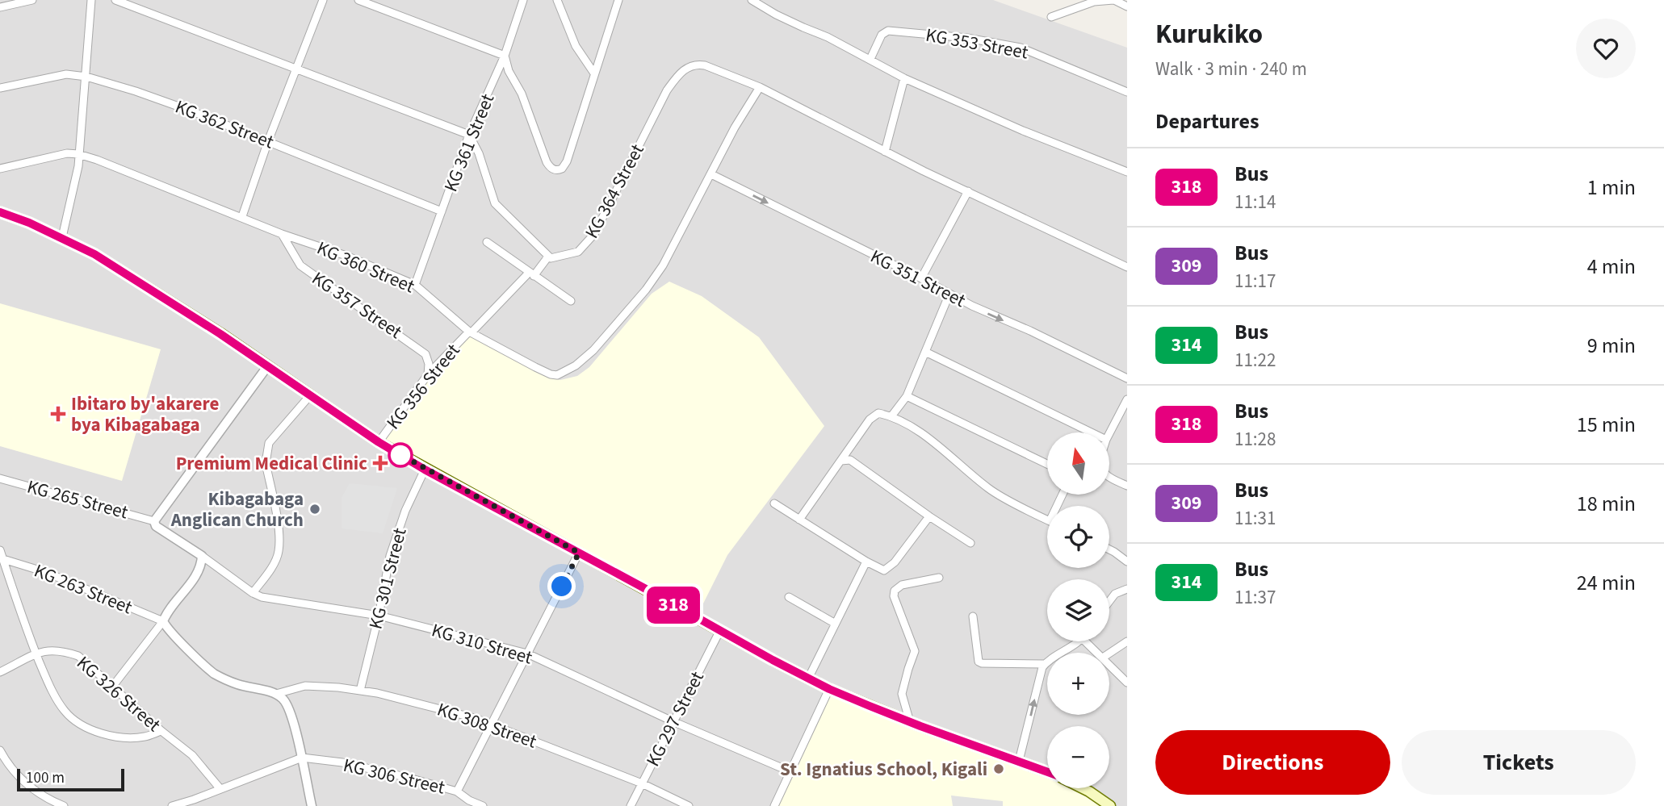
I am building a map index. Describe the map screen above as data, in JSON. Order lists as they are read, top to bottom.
{
  "streets": {
    "street": [
      "KG 353 Street",
      "KG 362 Street",
      "KG 361 Street",
      "KG 364 Street",
      "KG 360 Street",
      "KG 351 Street",
      "KG 357 Street",
      "KG 356 Street",
      "KG 265 Street",
      "KG 301 Street",
      "KG 263 Street",
      "KG 310 Street",
      "KG 326 Street",
      "KG 297 Street",
      "KG 308 Street",
      "KG 306 Street"
    ]
  },
  "crossings": [
    ["KG 362 Street", "KG 361 Street"],
    ["KG 361 Street", "KG 360 Street"],
    ["KG 364 Street", "KG 360 Street"],
    ["KG 364 Street", "KG 356 Street"],
    ["KG 360 Street", "KG 351 Street"],
    ["KG 360 Street", "KG 357 Street"],
    ["KG 360 Street", "KG 356 Street"],
    ["KG 357 Street", "KG 356 Street"],
    ["KG 301 Street", "KG 310 Street"],
    ["KG 301 Street", "KG 308 Street"],
    ["KG 310 Street", "KG 297 Street"],
    ["KG 297 Street", "KG 308 Street"]
  ],
  "one_way": ["KG 351 Street"],
  "places": {
    "health": ["Ibitaro by'akarere bya Kibagabaga", "Premium Medical Clinic"],
    "other": ["Kibagabaga Anglican Church", "St. Ignatius School, Kigali"]
  },
  "lines": ["bus line 318"],
  "scale_bar": "100 m",
  "north": "top",
  "page": {
    "on_map": "318",
    "heading": [
      ["Kurukiko", "Walk · 3 min · 240 m"],
      "Departures"
    ],
    "list": [
      {
        "mark": "318",
        "name": "Bus",
        "note": "11:14",
        "value": "1 min"
      },
      {
        "mark": "309",
        "name": "Bus",
        "note": "11:17",
        "value": "4 min"
      },
      {
        "mark": "314",
        "name": "Bus",
        "note": "11:22",
        "value": "9 min"
      },
      {
        "mark": "318",
        "name": "Bus",
        "note": "11:28",
        "value": "15 min"
      },
      {
        "mark": "309",
        "name": "Bus",
        "note": "11:31",
        "value": "18 min"
      },
      {
        "mark": "314",
        "name": "Bus",
        "note": "11:37",
        "value": "24 min"
      }
    ],
    "map_buttons": ["+", "−"],
    "buttons": ["Directions", "Tickets"],
    "scale": "100 m"
  }
}
